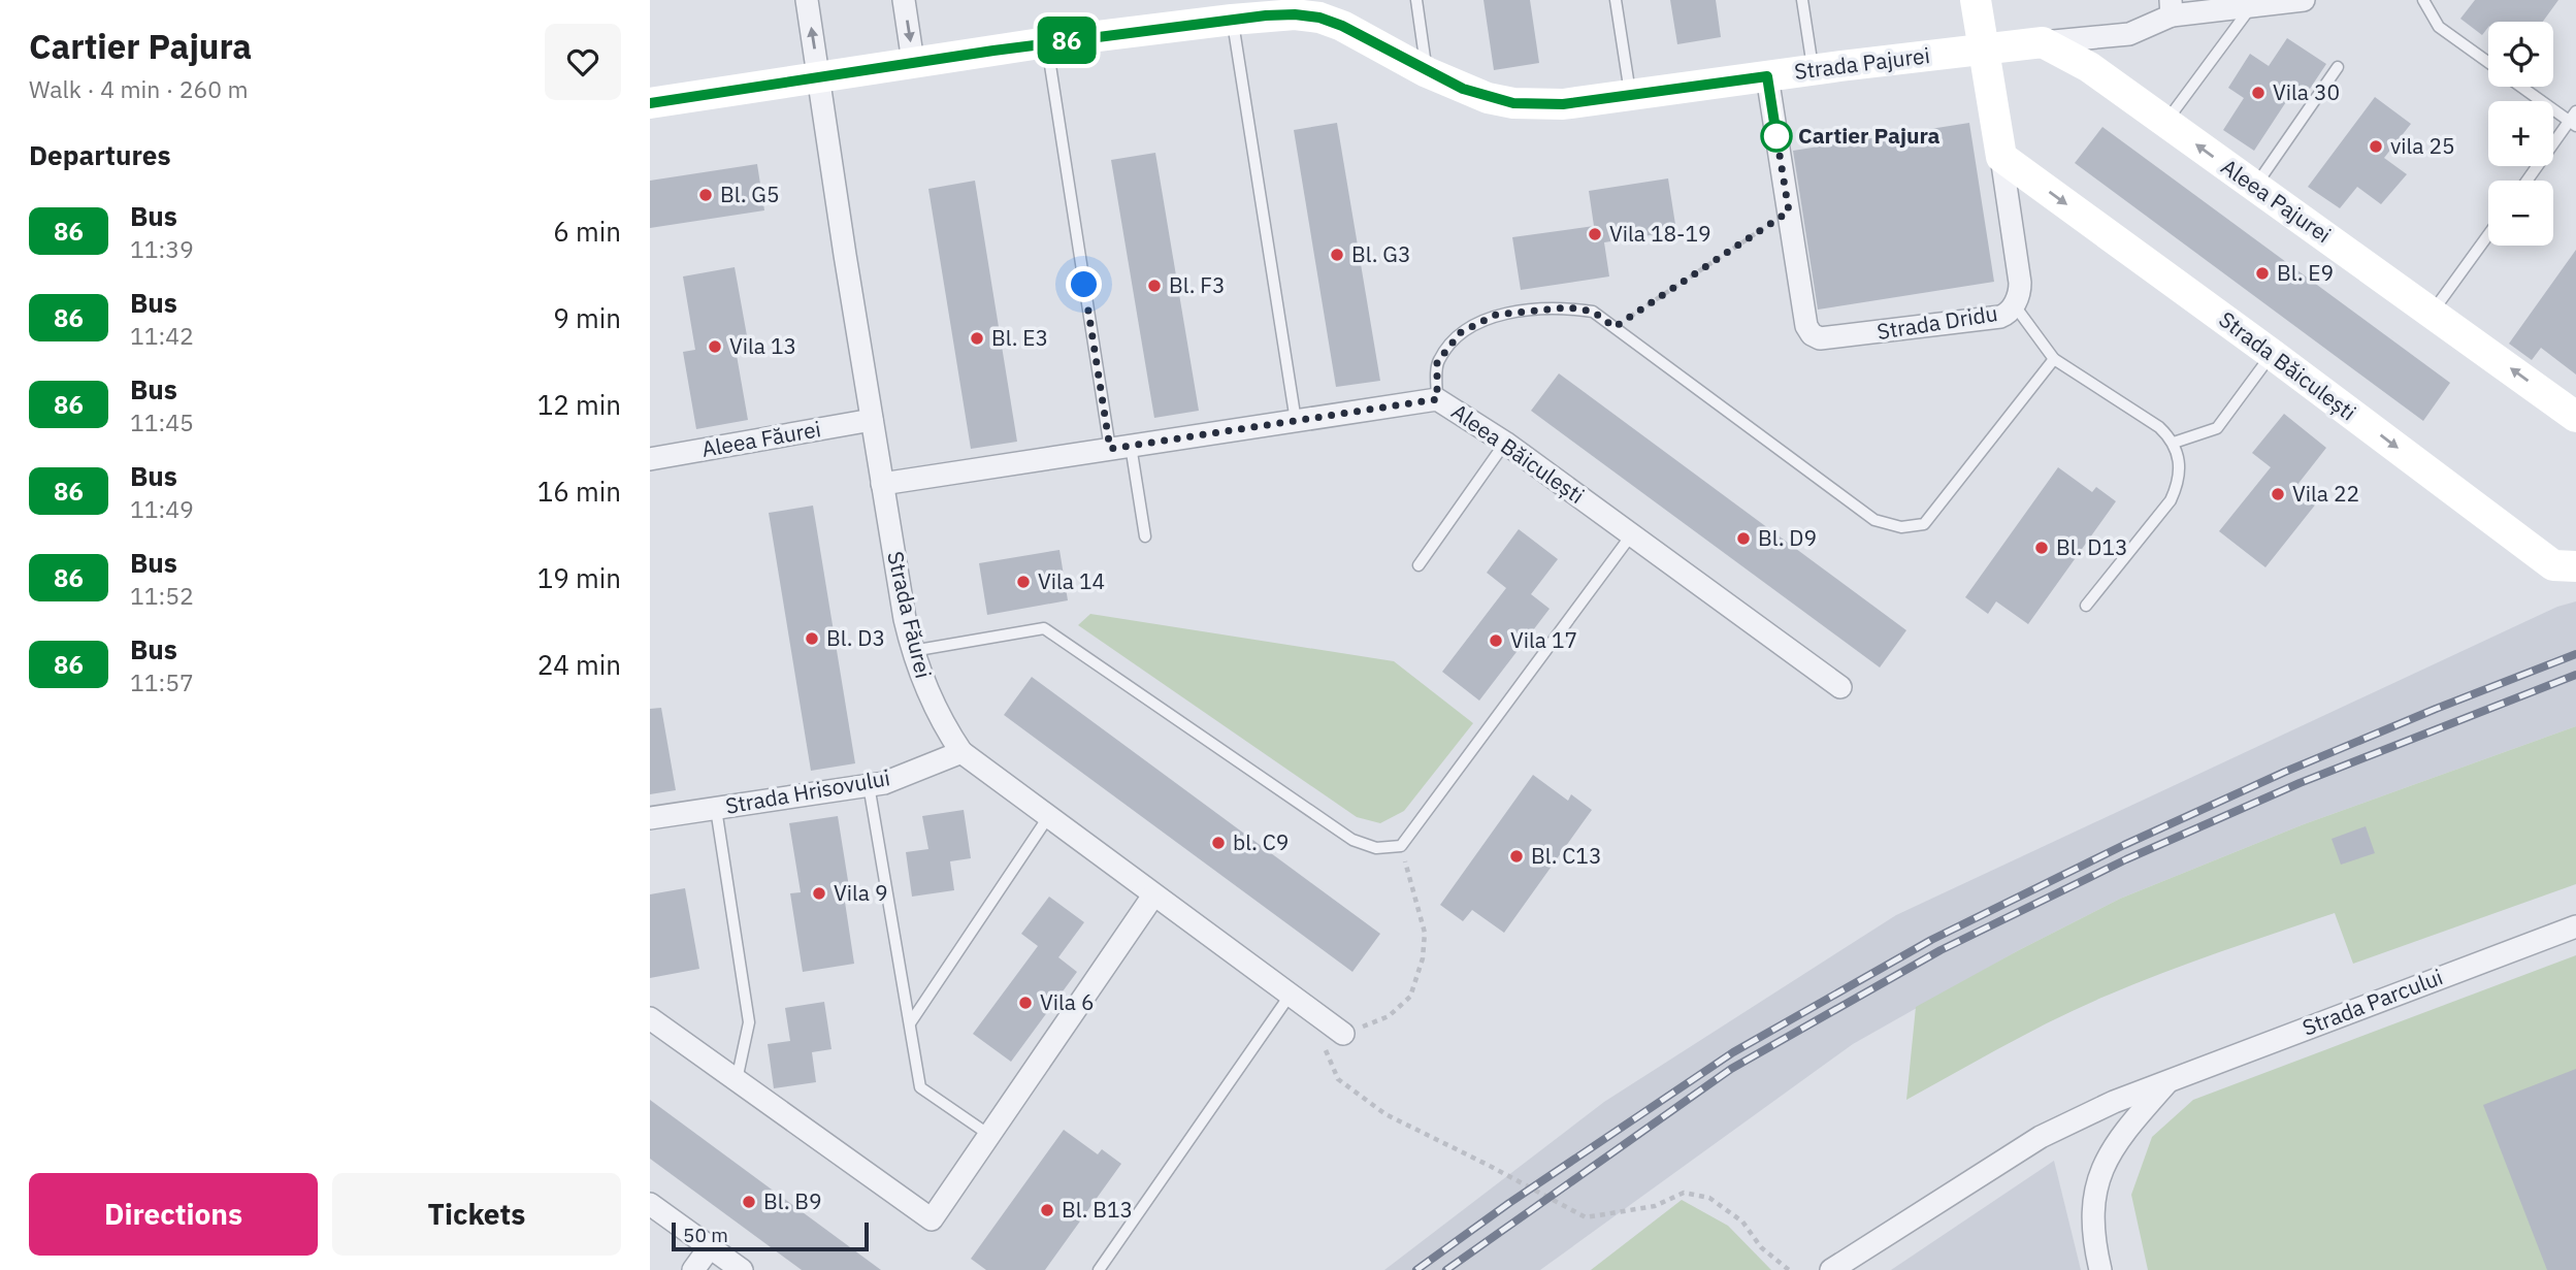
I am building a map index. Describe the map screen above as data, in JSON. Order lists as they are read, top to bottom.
{
  "streets": {
    "street": [
      "Strada Pajurei",
      "Aleea Pajurei",
      "Strada Dridu",
      "Strada Băiculești",
      "Aleea Făurei",
      "Aleea Băiculești",
      "Strada Făurei",
      "Strada Hrisovului",
      "Strada Parcului"
    ]
  },
  "crossings": [
    ["Strada Pajurei", "Aleea Pajurei"],
    ["Strada Pajurei", "Strada Dridu"],
    ["Strada Pajurei", "Strada Făurei"],
    ["Strada Dridu", "Strada Băiculești"],
    ["Aleea Făurei", "Strada Făurei"],
    ["Aleea Băiculești", "Strada Făurei"],
    ["Strada Făurei", "Strada Hrisovului"]
  ],
  "one_way": ["Aleea Pajurei", "Strada Băiculești"],
  "places": [
    "Vila 30",
    "Cartier Pajura",
    "vila 25",
    "Bl. G5",
    "Vila 18-19",
    "Bl. G3",
    "Bl. E9",
    "Bl. F3",
    "Bl. E3",
    "Vila 13",
    "Vila 22",
    "Bl. D9",
    "Bl. D13",
    "Vila 14",
    "Bl. D3",
    "Vila 17",
    "bl. C9",
    "Bl. C13",
    "Vila 9",
    "Vila 6",
    "Bl. B9",
    "Bl. B13"
  ],
  "lines": ["bus line 86"],
  "scale_bar": "50 m",
  "page": {
    "heading": [
      ["Cartier Pajura", "Walk · 4 min · 260 m"],
      "Departures"
    ],
    "on_map": "86",
    "map_buttons": ["+", "−"],
    "list": [
      {
        "mark": "86",
        "name": "Bus",
        "note": "11:39",
        "value": "6 min"
      },
      {
        "mark": "86",
        "name": "Bus",
        "note": "11:42",
        "value": "9 min"
      },
      {
        "mark": "86",
        "name": "Bus",
        "note": "11:45",
        "value": "12 min"
      },
      {
        "mark": "86",
        "name": "Bus",
        "note": "11:49",
        "value": "16 min"
      },
      {
        "mark": "86",
        "name": "Bus",
        "note": "11:52",
        "value": "19 min"
      },
      {
        "mark": "86",
        "name": "Bus",
        "note": "11:57",
        "value": "24 min"
      }
    ],
    "buttons": ["Directions", "Tickets"],
    "scale": "50 m"
  }
}
